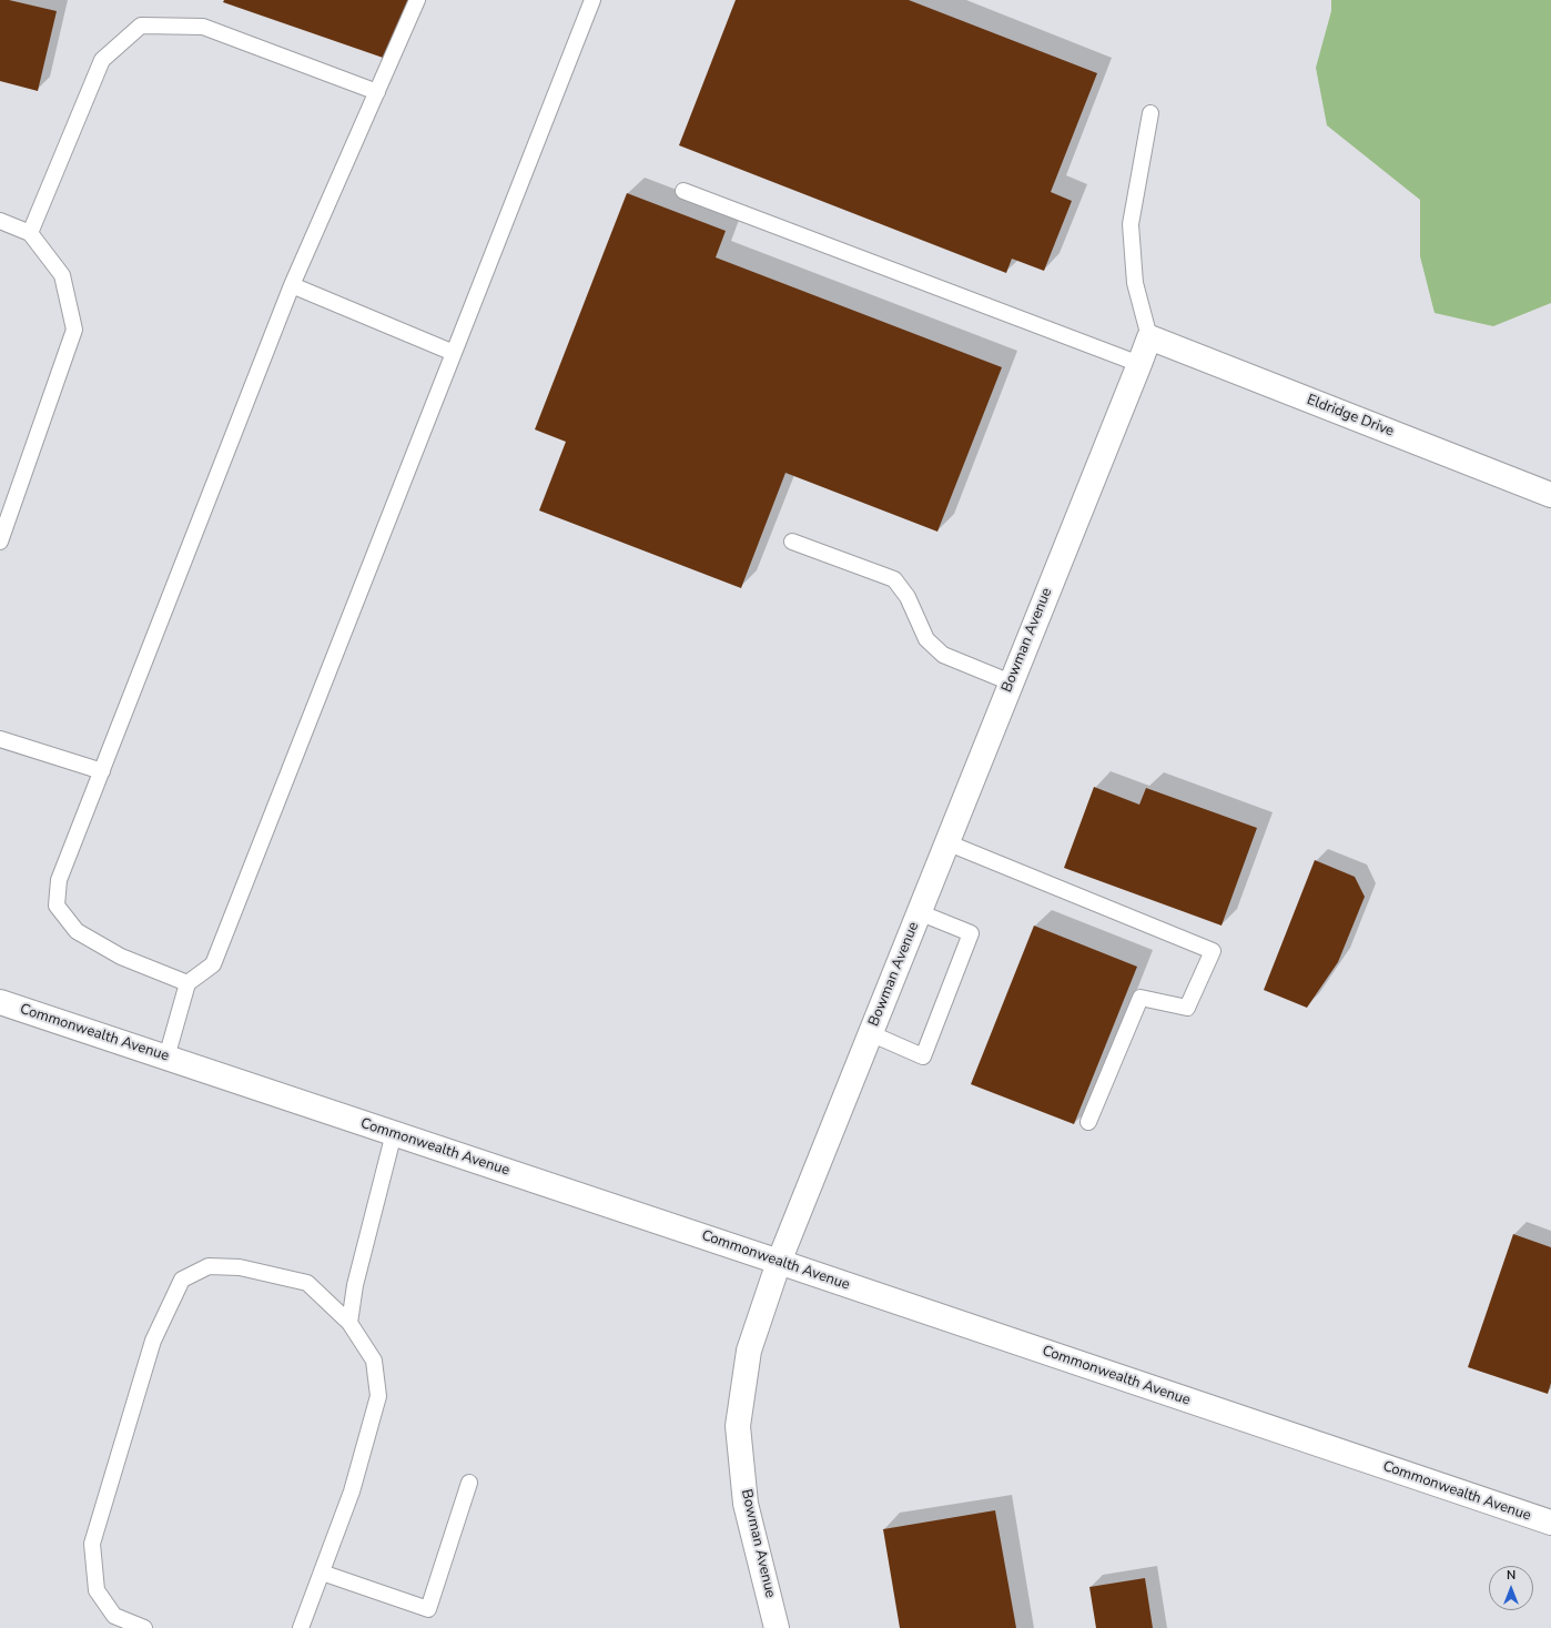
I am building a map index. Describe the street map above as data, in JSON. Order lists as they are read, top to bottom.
{
  "streets": {
    "street": ["Eldridge Drive", "Bowman Avenue", "Commonwealth Avenue"]
  },
  "crossings": [
    ["Eldridge Drive", "Bowman Avenue"],
    ["Bowman Avenue", "Commonwealth Avenue"]
  ],
  "north": "top"
}
